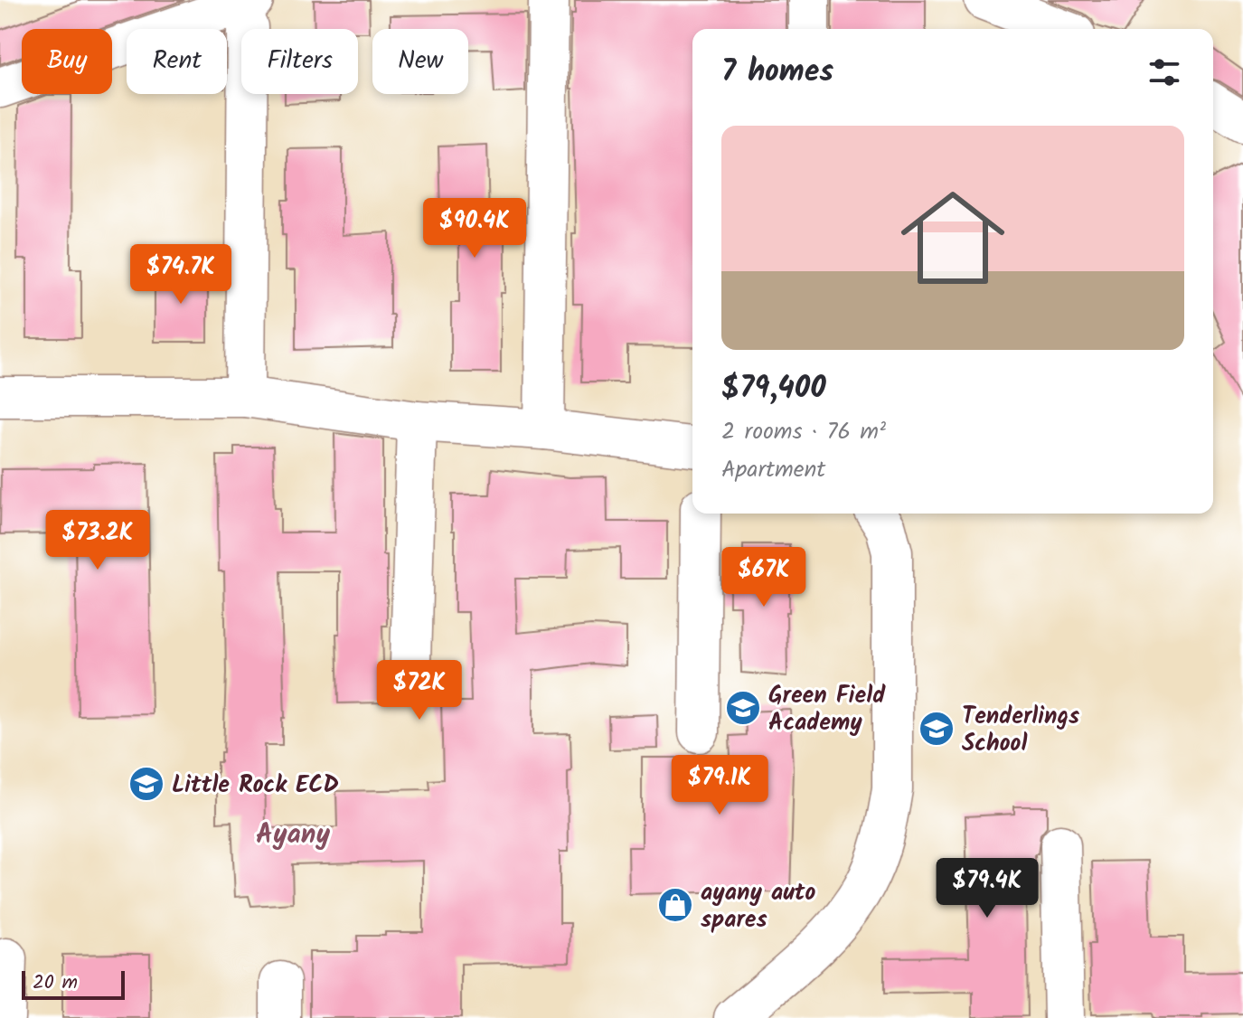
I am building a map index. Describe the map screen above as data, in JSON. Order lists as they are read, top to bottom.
{
  "districts": ["Ayany"],
  "places": {
    "school or university": ["Green Field Academy", "Tenderlings School", "Little Rock ECD"],
    "shop": ["ayany auto spares"]
  },
  "scale_bar": "20 m",
  "page": {
    "chip": [
      "Buy",
      "Rent",
      "Filters",
      "New"
    ],
    "heading": "7 homes",
    "list": [
      {
        "name": "$79,400",
        "note": "2 rooms · 76 m² · Apartment"
      }
    ],
    "price": [
      "$90.4K",
      "$74.7K",
      "$73.2K",
      "$67K",
      "$72K",
      "$79.1K",
      "$79.4K"
    ],
    "scale": "20 m"
  }
}
